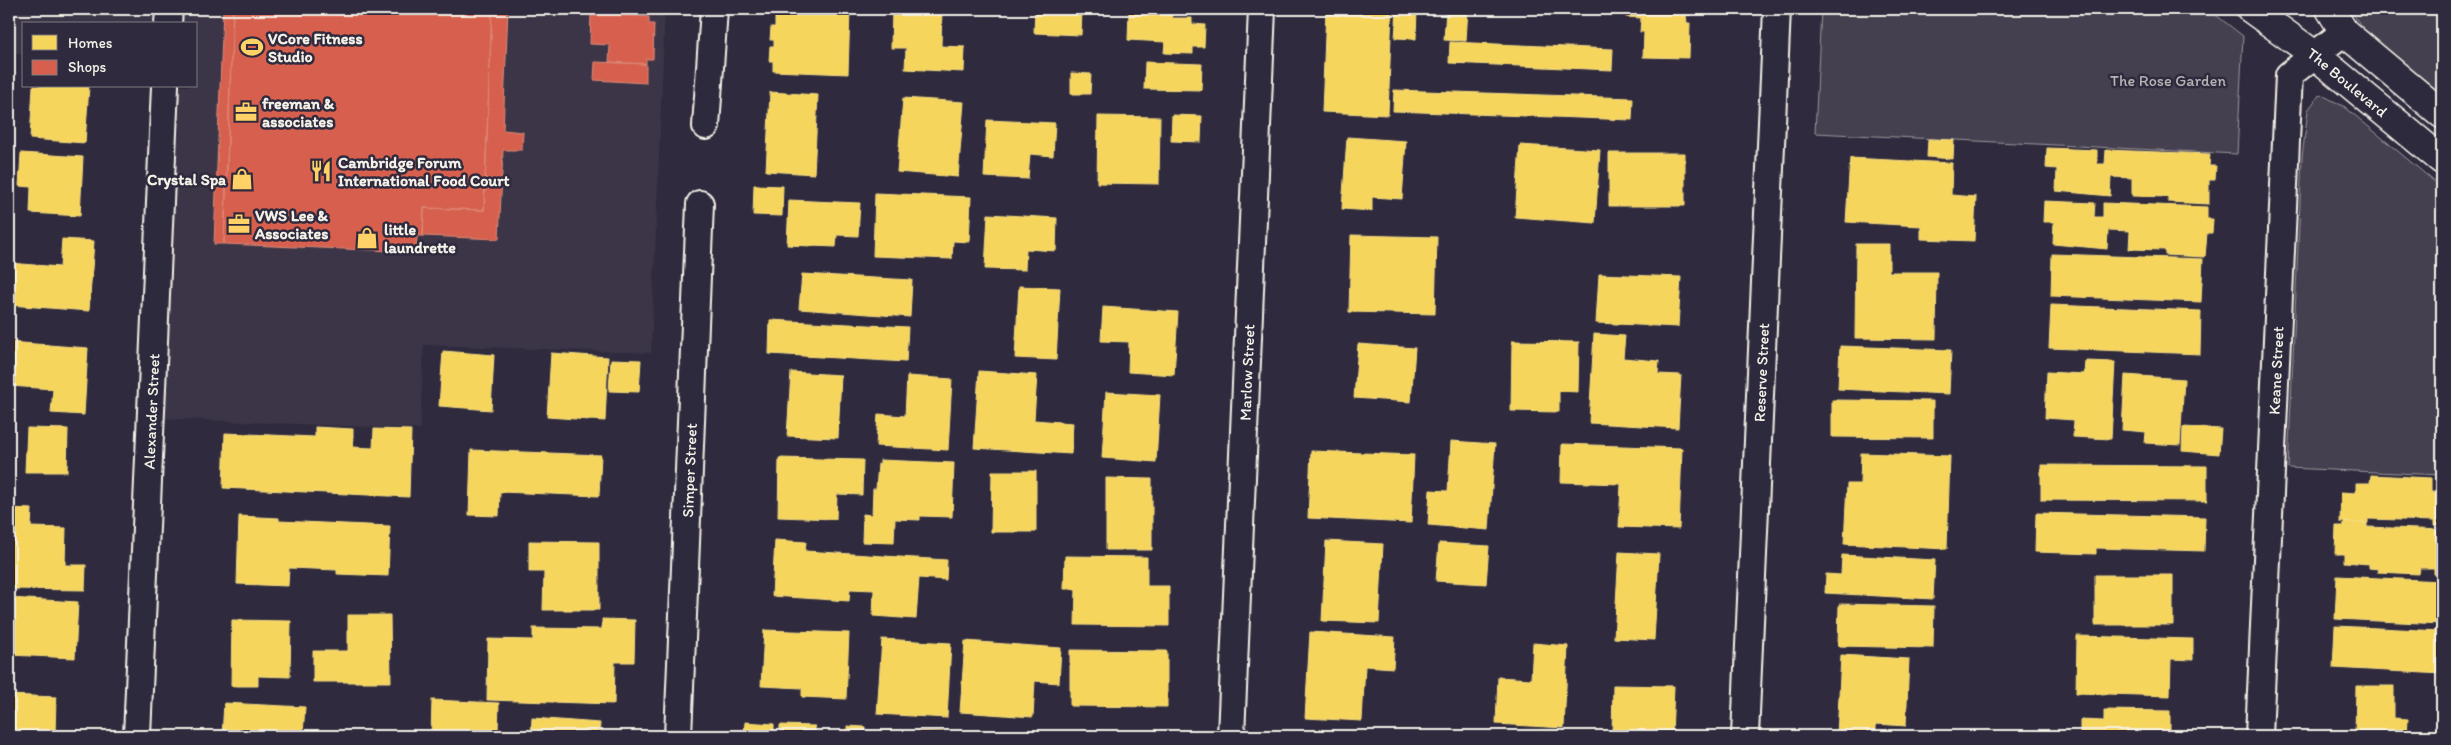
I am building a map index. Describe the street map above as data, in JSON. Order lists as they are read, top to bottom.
{
  "streets": {
    "main road": ["The Boulevard"],
    "street": [
      "Keane Street",
      "Marlow Street",
      "Reserve Street",
      "Alexander Street",
      "Simper Street"
    ]
  },
  "crossings": [
    ["The Boulevard", "Keane Street"]
  ],
  "parks": ["The Rose Garden"],
  "places": {
    "sports": ["VCore Fitness Studio"],
    "office": ["freeman & associates", "VWS Lee & Associates"],
    "restaurant": ["Cambridge Forum International Food Court"],
    "shop": ["Crystal Spa", "little laundrette"]
  },
  "legend": ["Homes", "Shops"]
}
